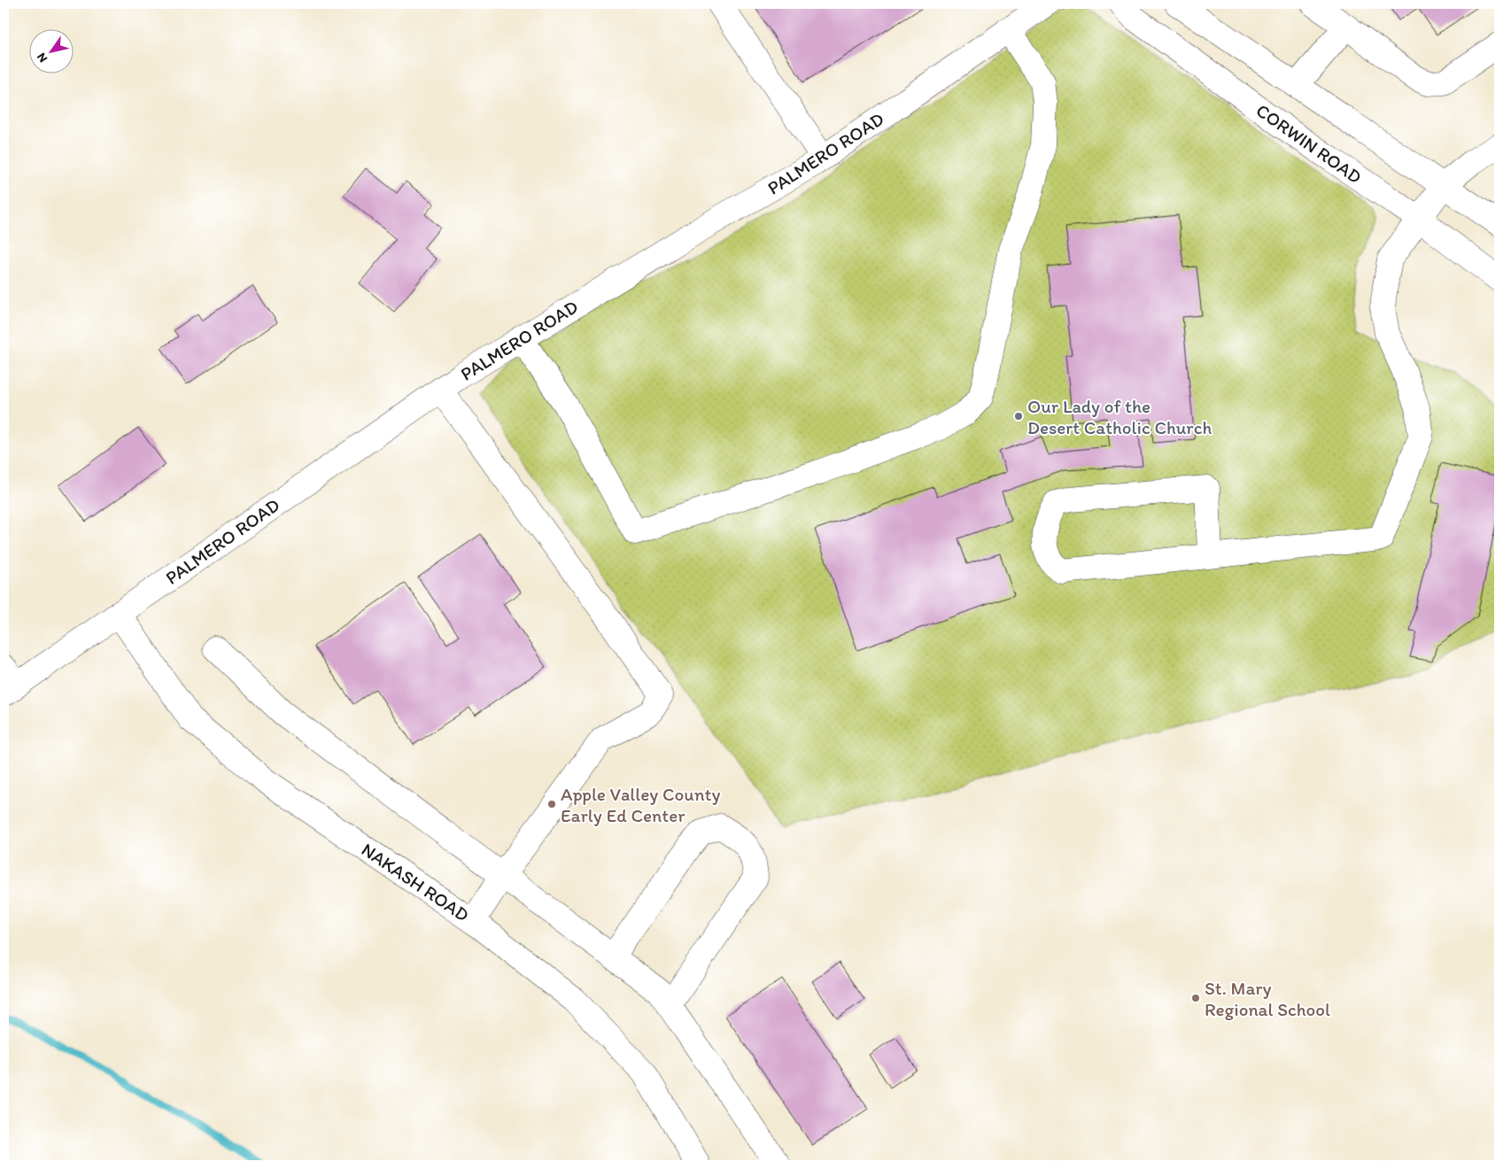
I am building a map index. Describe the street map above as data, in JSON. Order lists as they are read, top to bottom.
{
  "streets": {
    "street": ["CORWIN ROAD", "PALMERO ROAD", "NAKASH ROAD"]
  },
  "crossings": [
    ["PALMERO ROAD", "NAKASH ROAD"]
  ],
  "places": ["Our Lady of the Desert Catholic Church", "Apple Valley County Early Ed Center", "St. Mary Regional School"],
  "north": "bottom left"
}
